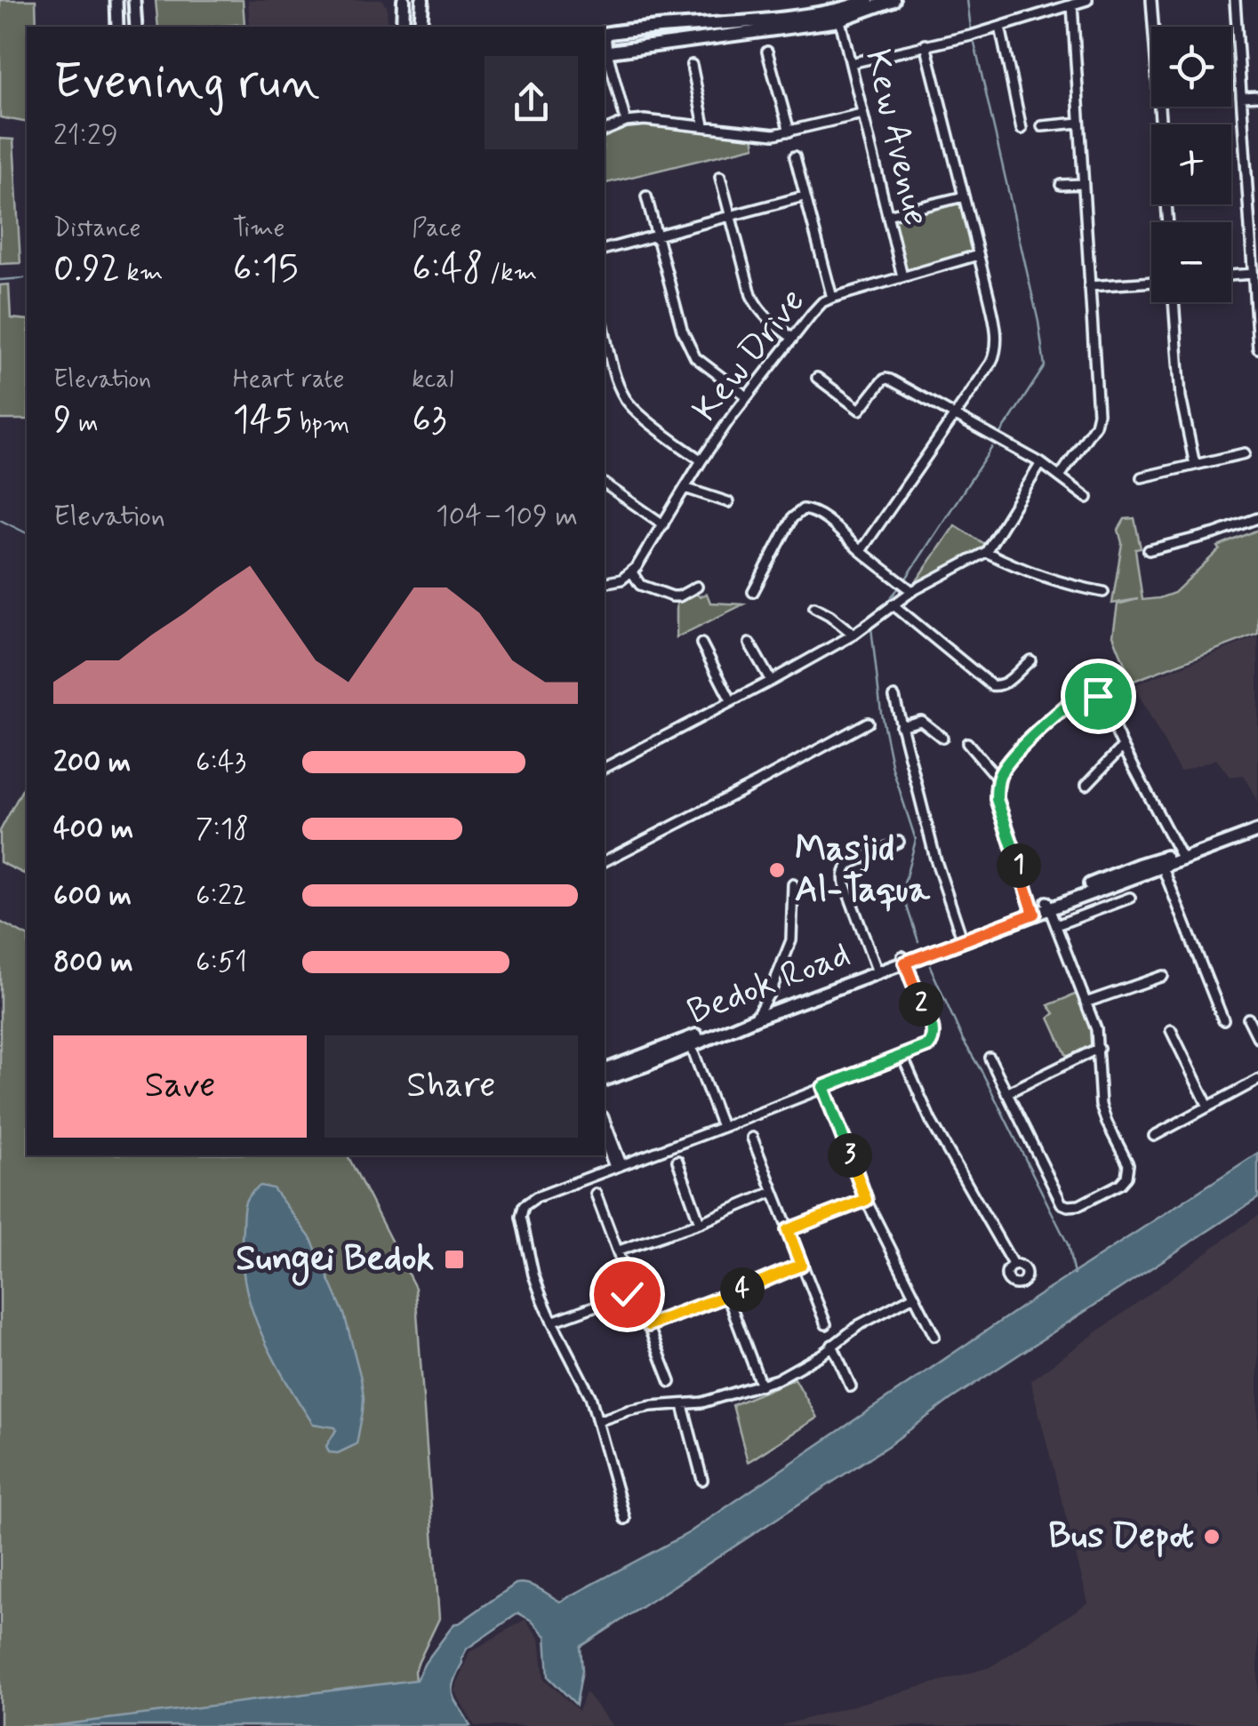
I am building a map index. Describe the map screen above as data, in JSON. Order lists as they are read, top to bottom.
{
  "streets": {
    "main road": ["Bedok Road"],
    "street": ["Kew Avenue", "Kew Drive"]
  },
  "crossings": [
    ["Kew Avenue", "Kew Drive"]
  ],
  "places": {
    "other": ["Masjid Al-Taqua", "Bus Depot"],
    "transit": ["Sungei Bedok"]
  },
  "page": {
    "map_buttons": ["+", "−"],
    "heading": ["Evening run", "21:29"],
    "stats": [
      ["Distance", "0.92 km"],
      ["Time", "6:15"],
      ["Pace", "6:48 /km"],
      ["Elevation", "9 m"],
      ["Heart rate", "145 bpm"],
      ["kcal", "63"]
    ],
    "chart": ["Elevation", "104–109 m"],
    "list": [
      {
        "name": "200 m",
        "note": "6:43"
      },
      {
        "name": "400 m",
        "note": "7:18"
      },
      {
        "name": "600 m",
        "note": "6:22"
      },
      {
        "name": "800 m",
        "note": "6:51"
      }
    ],
    "pins": [
      "1",
      "2",
      "3",
      "4"
    ],
    "buttons": ["Save", "Share"]
  }
}
